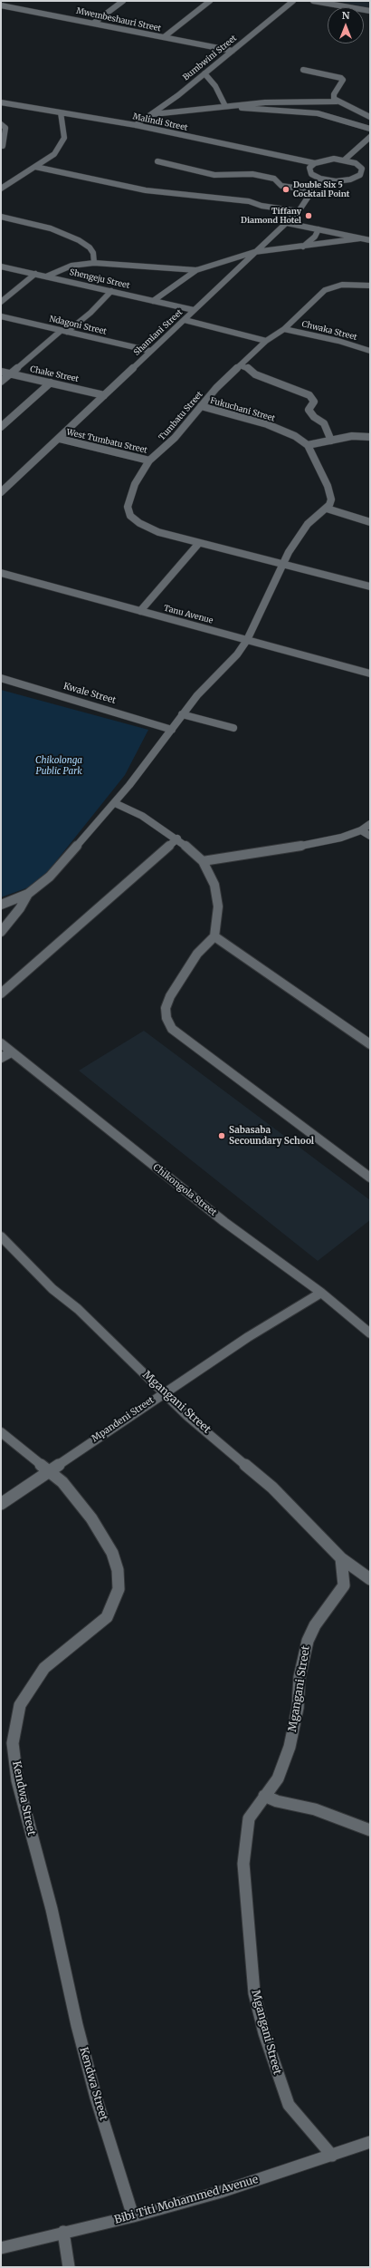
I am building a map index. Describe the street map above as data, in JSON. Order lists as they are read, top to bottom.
{
  "streets": {
    "street": [
      "Mwembeshauri Street",
      "Bumbwini Street",
      "Malindi Street",
      "Shengeju Street",
      "Ndagoni Street",
      "Chwaka Street",
      "Shamiani Street",
      "Chake Street",
      "Fukuchani Street",
      "Tumbatu Street",
      "West Tumbatu Street",
      "Tanu Avenue",
      "Kwale Street",
      "Chikongola Street",
      "Mgangani Street",
      "Mpandeni Street",
      "Kendwa Street",
      "Bibi Titi Mohammed Avenue"
    ]
  },
  "crossings": [
    ["Mwembeshauri Street", "Bumbwini Street"],
    ["Bumbwini Street", "Malindi Street"],
    ["Shengeju Street", "Shamiani Street"],
    ["Ndagoni Street", "Shamiani Street"],
    ["Chwaka Street", "Tumbatu Street"],
    ["Shamiani Street", "Chake Street"],
    ["Shamiani Street", "West Tumbatu Street"],
    ["Fukuchani Street", "Tumbatu Street"],
    ["Tumbatu Street", "West Tumbatu Street"],
    ["Chikongola Street", "Mpandeni Street"],
    ["Mgangani Street", "Mpandeni Street"],
    ["Mgangani Street", "Bibi Titi Mohammed Avenue"],
    ["Mpandeni Street", "Kendwa Street"],
    ["Kendwa Street", "Bibi Titi Mohammed Avenue"]
  ],
  "parks": ["Chikolonga Public Park"],
  "places": ["Double Six 5 Cocktail Point", "Tiffany Diamond Hotel", "Sabasaba Secoundary School"],
  "north": "top"
}
